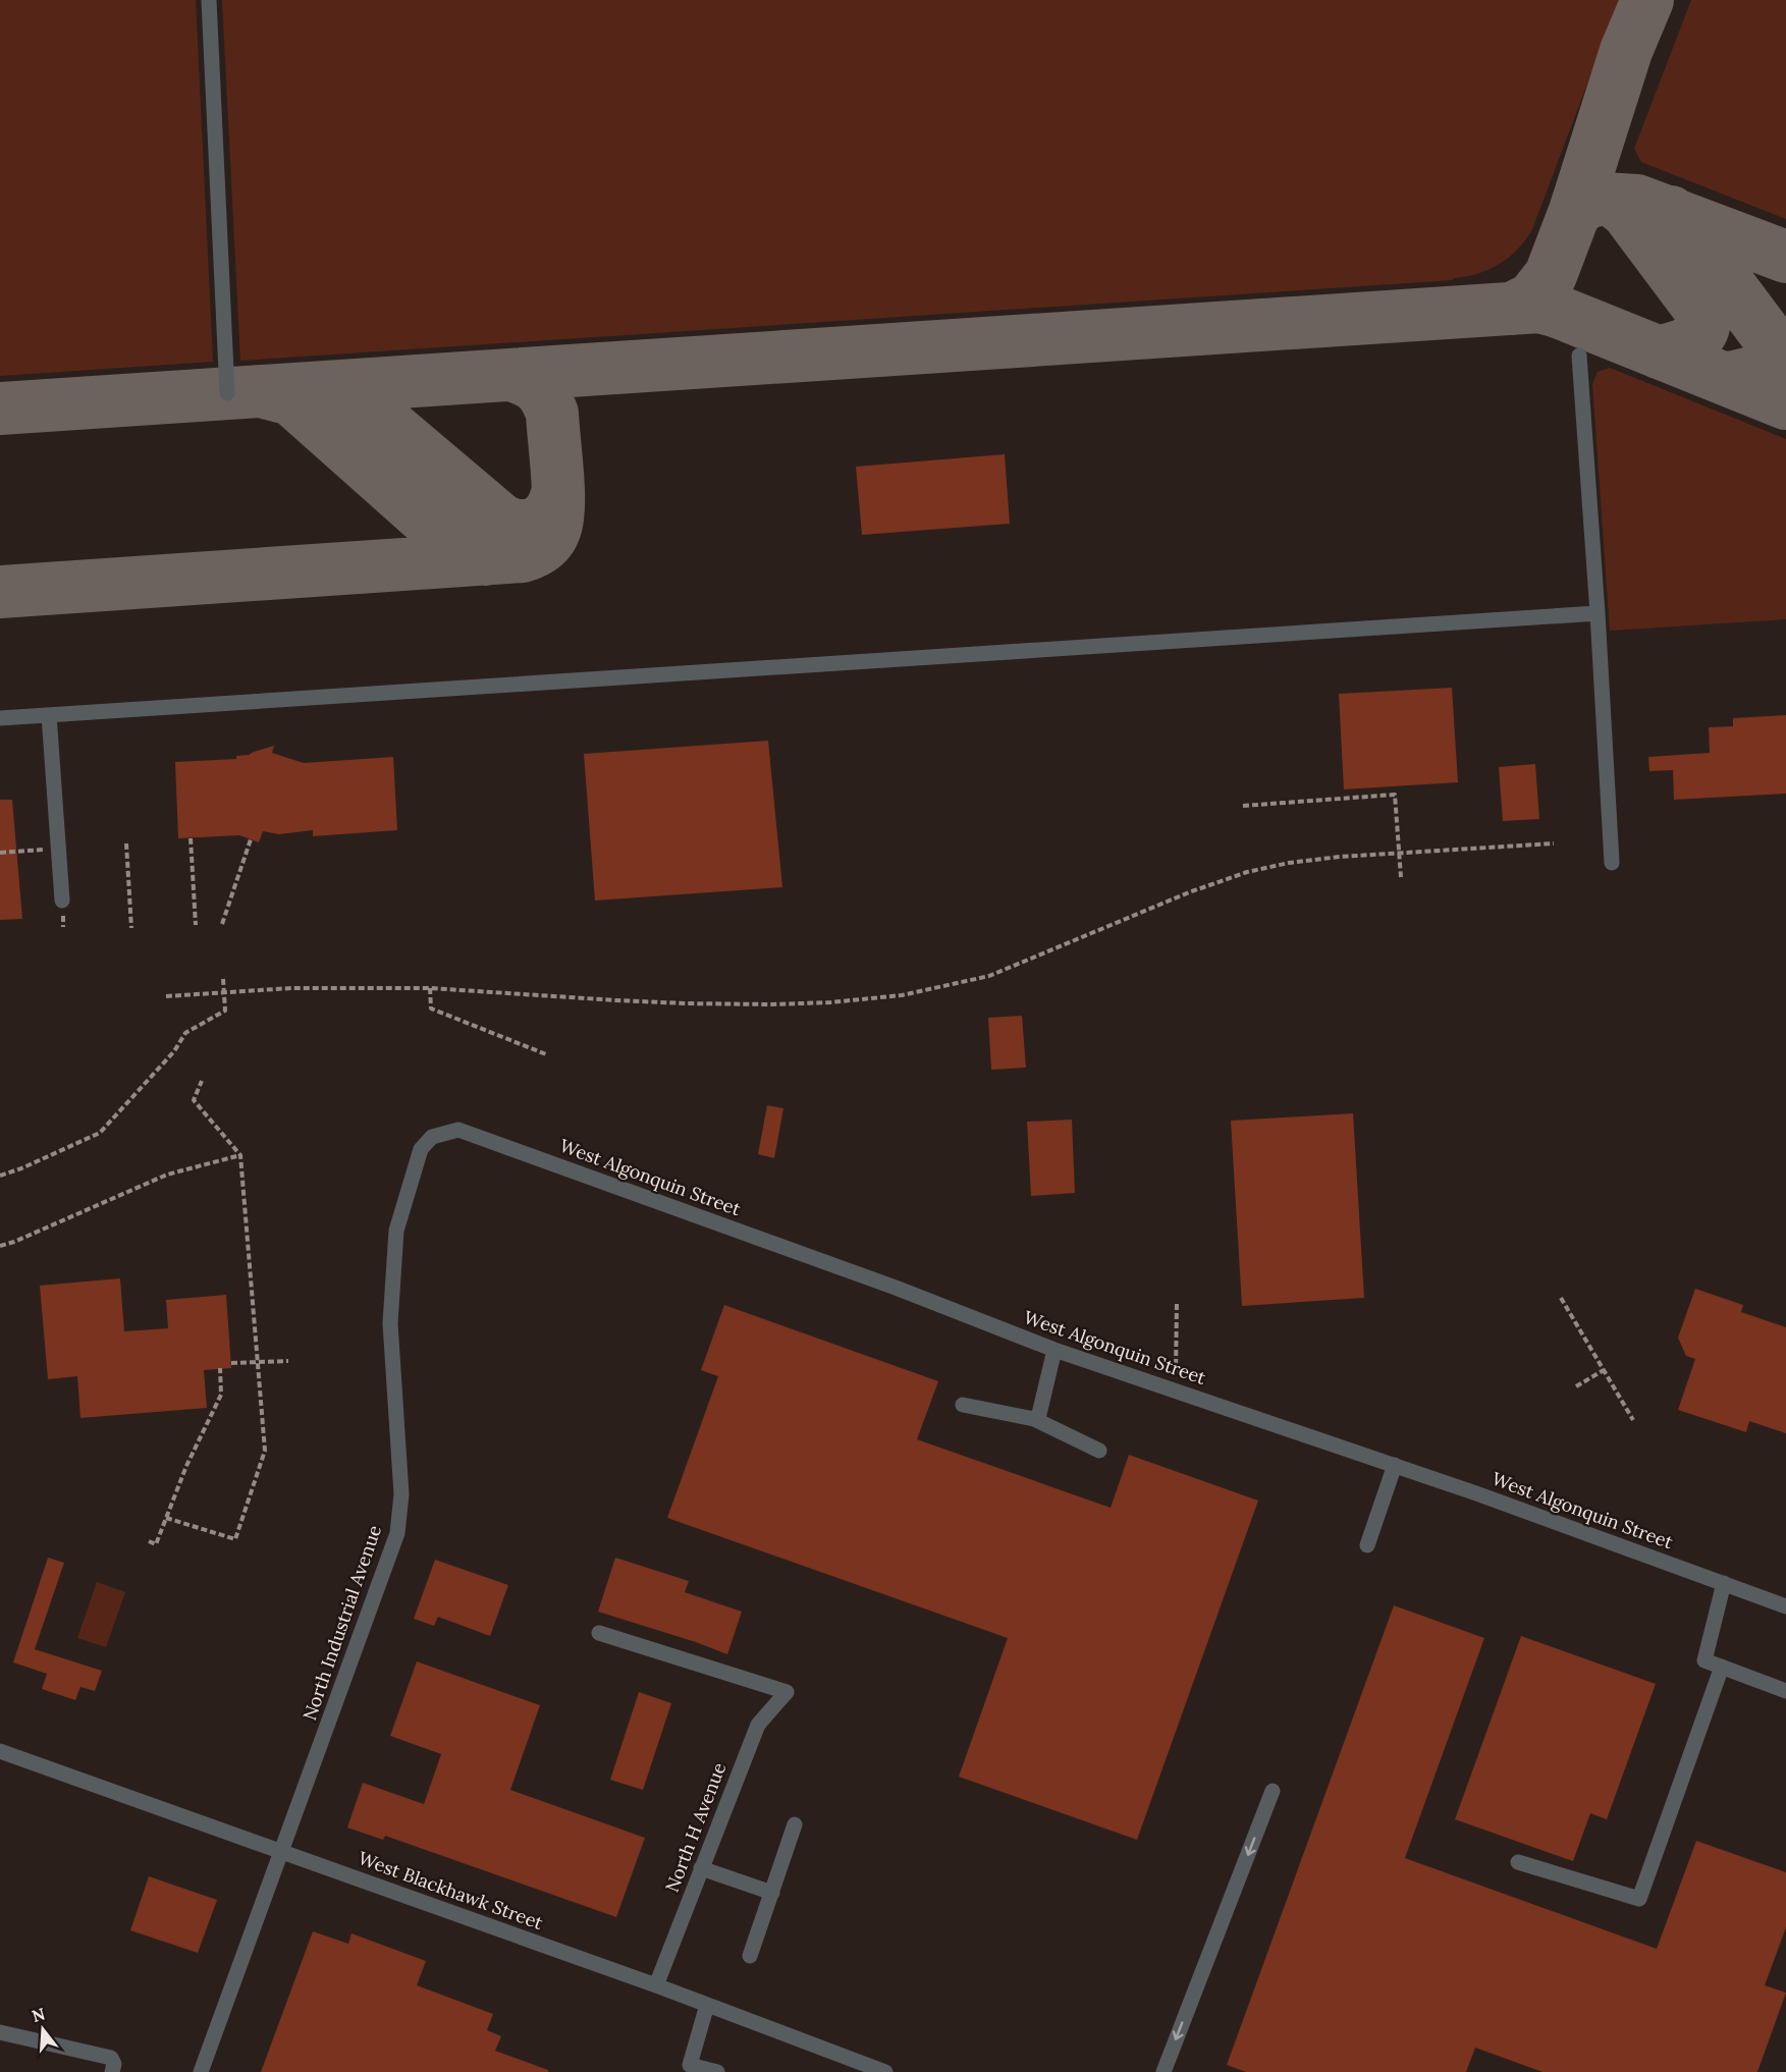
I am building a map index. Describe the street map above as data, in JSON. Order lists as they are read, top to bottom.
{
  "streets": {
    "street": [
      "West Algonquin Street",
      "North Industrial Avenue",
      "North H Avenue",
      "West Blackhawk Street"
    ]
  },
  "crossings": [
    ["West Algonquin Street", "North Industrial Avenue"],
    ["North Industrial Avenue", "West Blackhawk Street"],
    ["North H Avenue", "West Blackhawk Street"]
  ],
  "north": "top"
}
